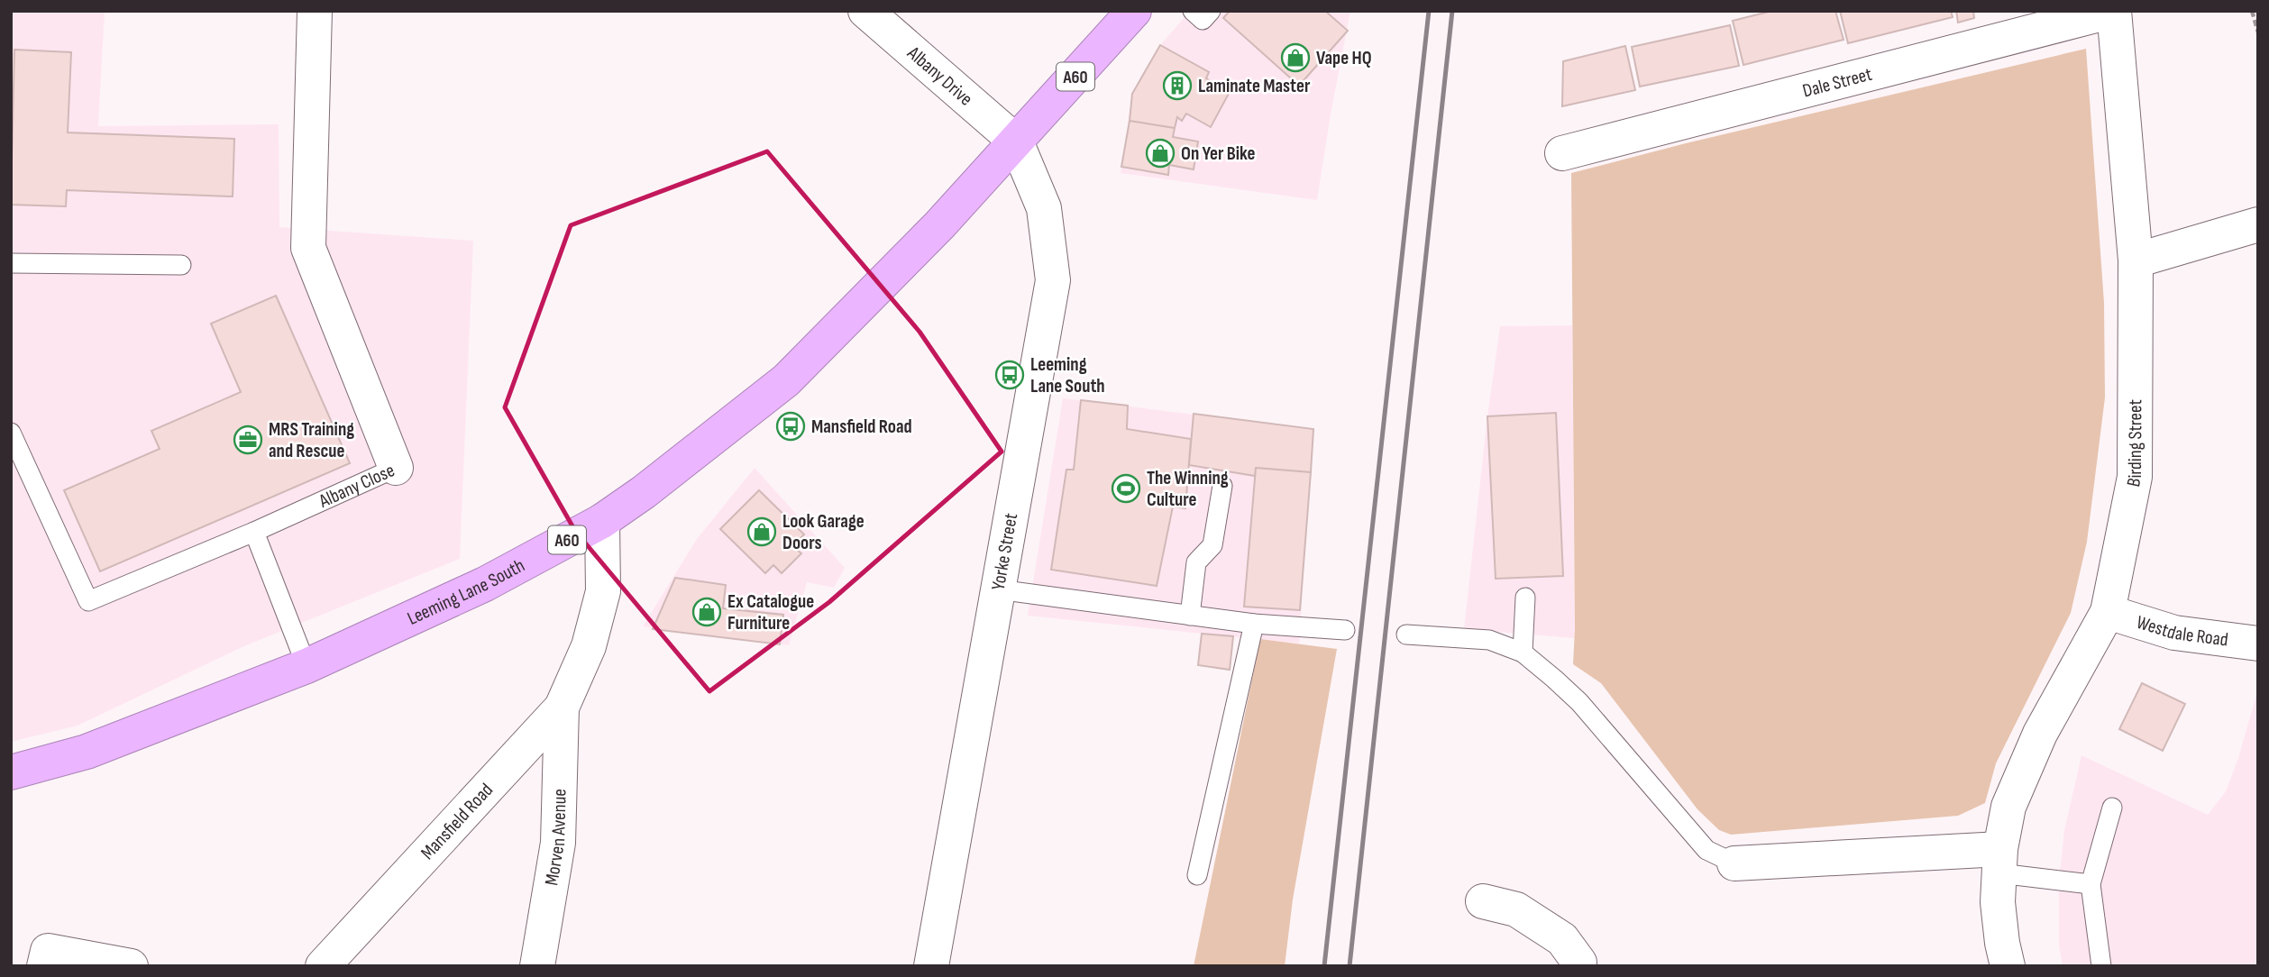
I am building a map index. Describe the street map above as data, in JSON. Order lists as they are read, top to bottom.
{
  "streets": {
    "highway": ["A60", "Leeming Lane South"],
    "street": [
      "Albany Drive",
      "Dale Street",
      "Birding Street",
      "Albany Close",
      "Yorke Street",
      "Westdale Road",
      "Mansfield Road",
      "Morven Avenue"
    ]
  },
  "crossings": [
    ["Albany Drive", "A60"],
    ["Albany Drive", "Yorke Street"],
    ["Albany Drive", "Leeming Lane South"],
    ["A60", "Yorke Street"],
    ["A60", "Leeming Lane South"],
    ["Dale Street", "Birding Street"],
    ["Birding Street", "Westdale Road"],
    ["Yorke Street", "Leeming Lane South"],
    ["Leeming Lane South", "Mansfield Road"],
    ["Mansfield Road", "Morven Avenue"]
  ],
  "places": {
    "shop": [
      "Vape HQ",
      "On Yer Bike",
      "Look Garage Doors",
      "Ex Catalogue Furniture"
    ],
    "building": ["Laminate Master"],
    "bus stop": ["Leeming Lane South", "Mansfield Road"],
    "office": ["MRS Training and Rescue"],
    "sports": ["The Winning Culture"]
  }
}
